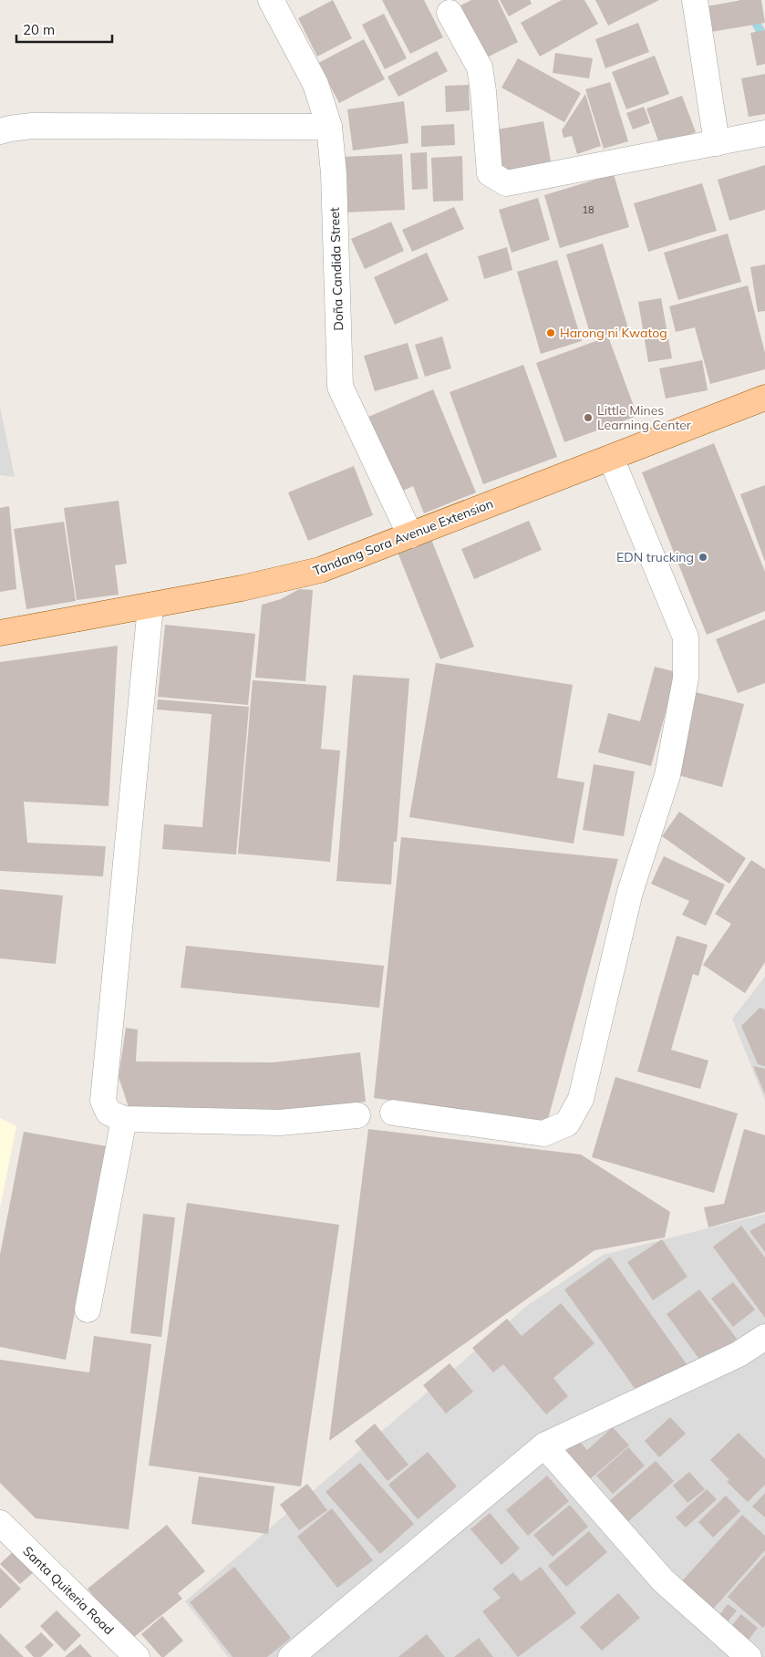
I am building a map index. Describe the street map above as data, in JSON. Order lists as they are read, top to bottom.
{
  "streets": {
    "main road": ["Tandang Sora Avenue Extension"],
    "street": ["Doña Candida Street", "Santa Quiteria Road"]
  },
  "crossings": [
    ["Doña Candida Street", "Tandang Sora Avenue Extension"]
  ],
  "places": ["Harong ni Kwatog", "Little Mines Learning Center", "EDN trucking"],
  "house_numbers": ["18"],
  "scale_bar": "20 m"
}
